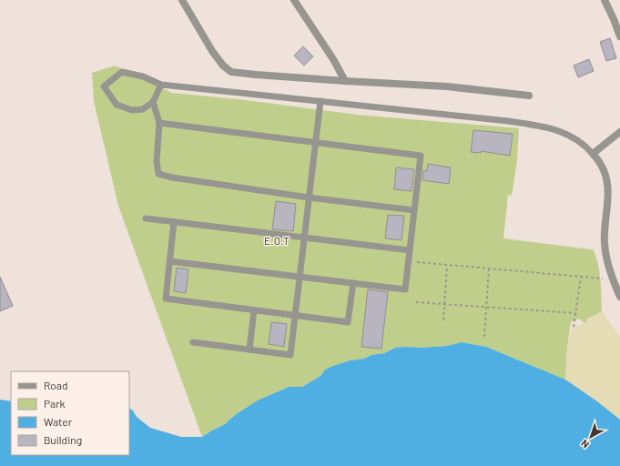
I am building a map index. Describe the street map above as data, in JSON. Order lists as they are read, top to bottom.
{
  "parks": ["E.O.T"],
  "legend": [
    "Road",
    "Park",
    "Water",
    "Building"
  ],
  "north": "bottom left"
}
